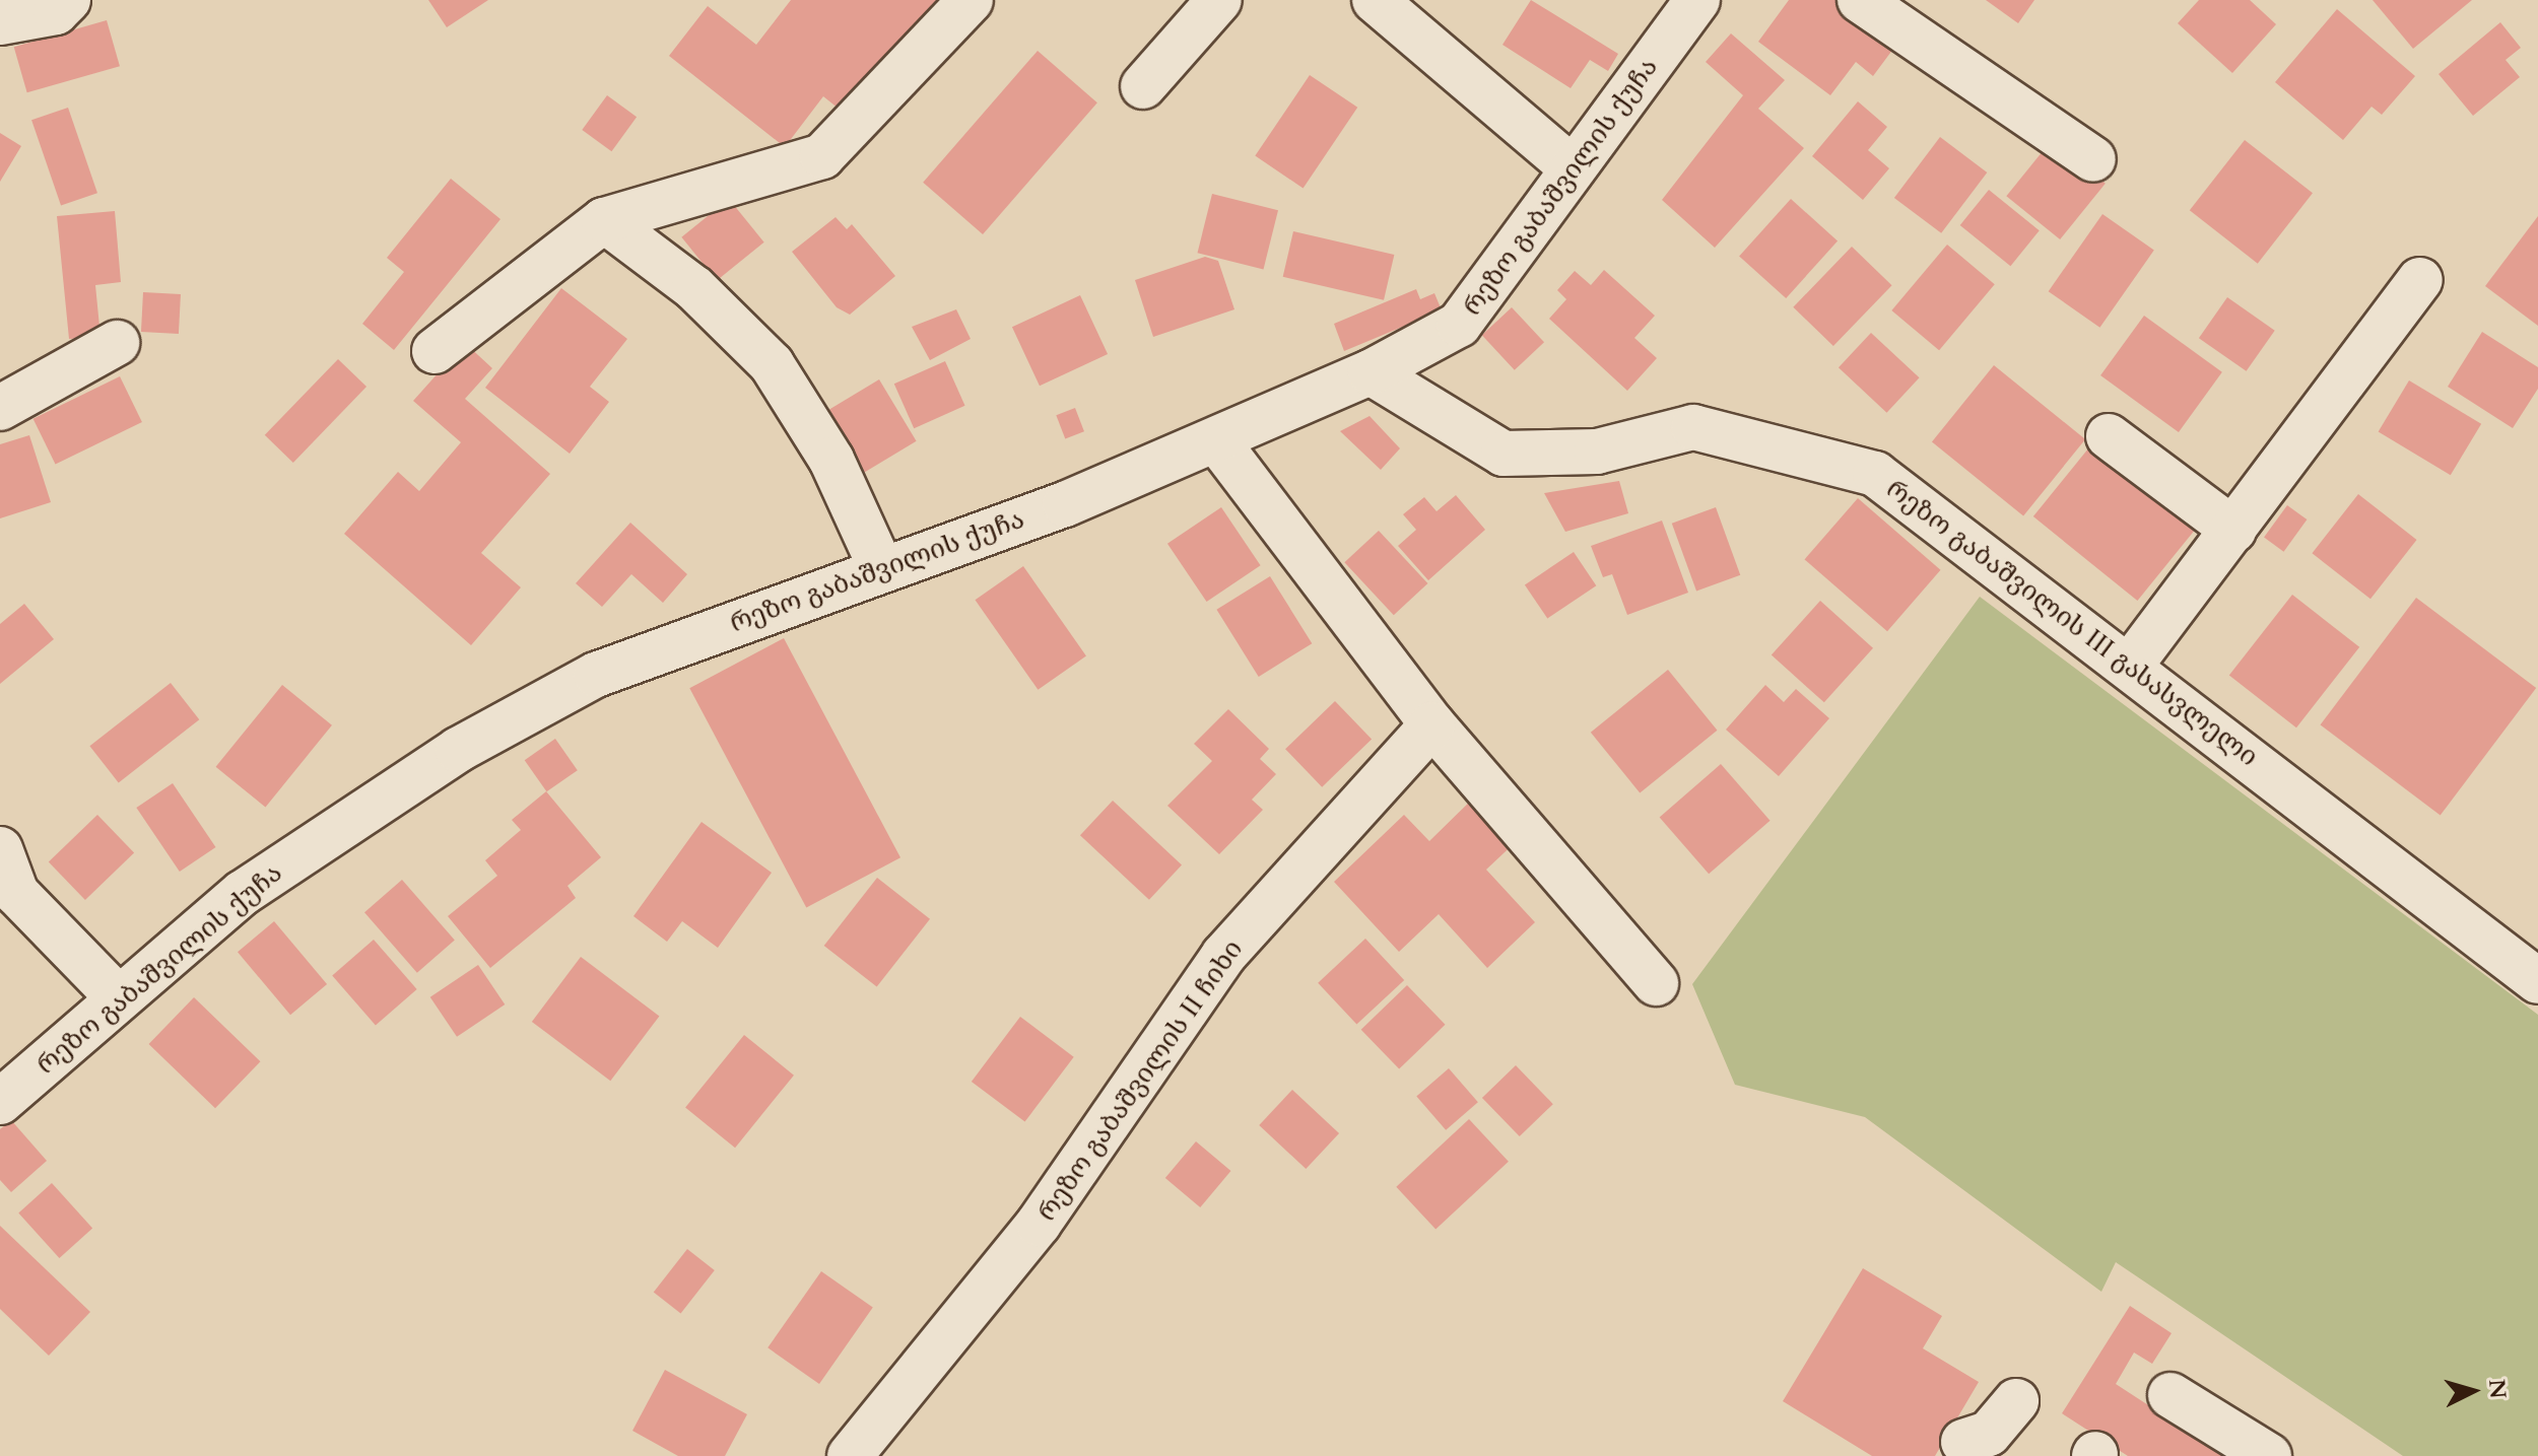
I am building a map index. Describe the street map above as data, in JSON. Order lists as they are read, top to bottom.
{
  "streets": {
    "street": ["რეზო გაბაშვილის ქუჩა", "რეზო გაბაშვილის III გასასვლელი", "რეზო გაბაშვილის II ჩიხი"]
  },
  "crossings": [
    ["რეზო გაბაშვილის ქუჩა", "რეზო გაბაშვილის III გასასვლელი"]
  ],
  "north": "right"
}
